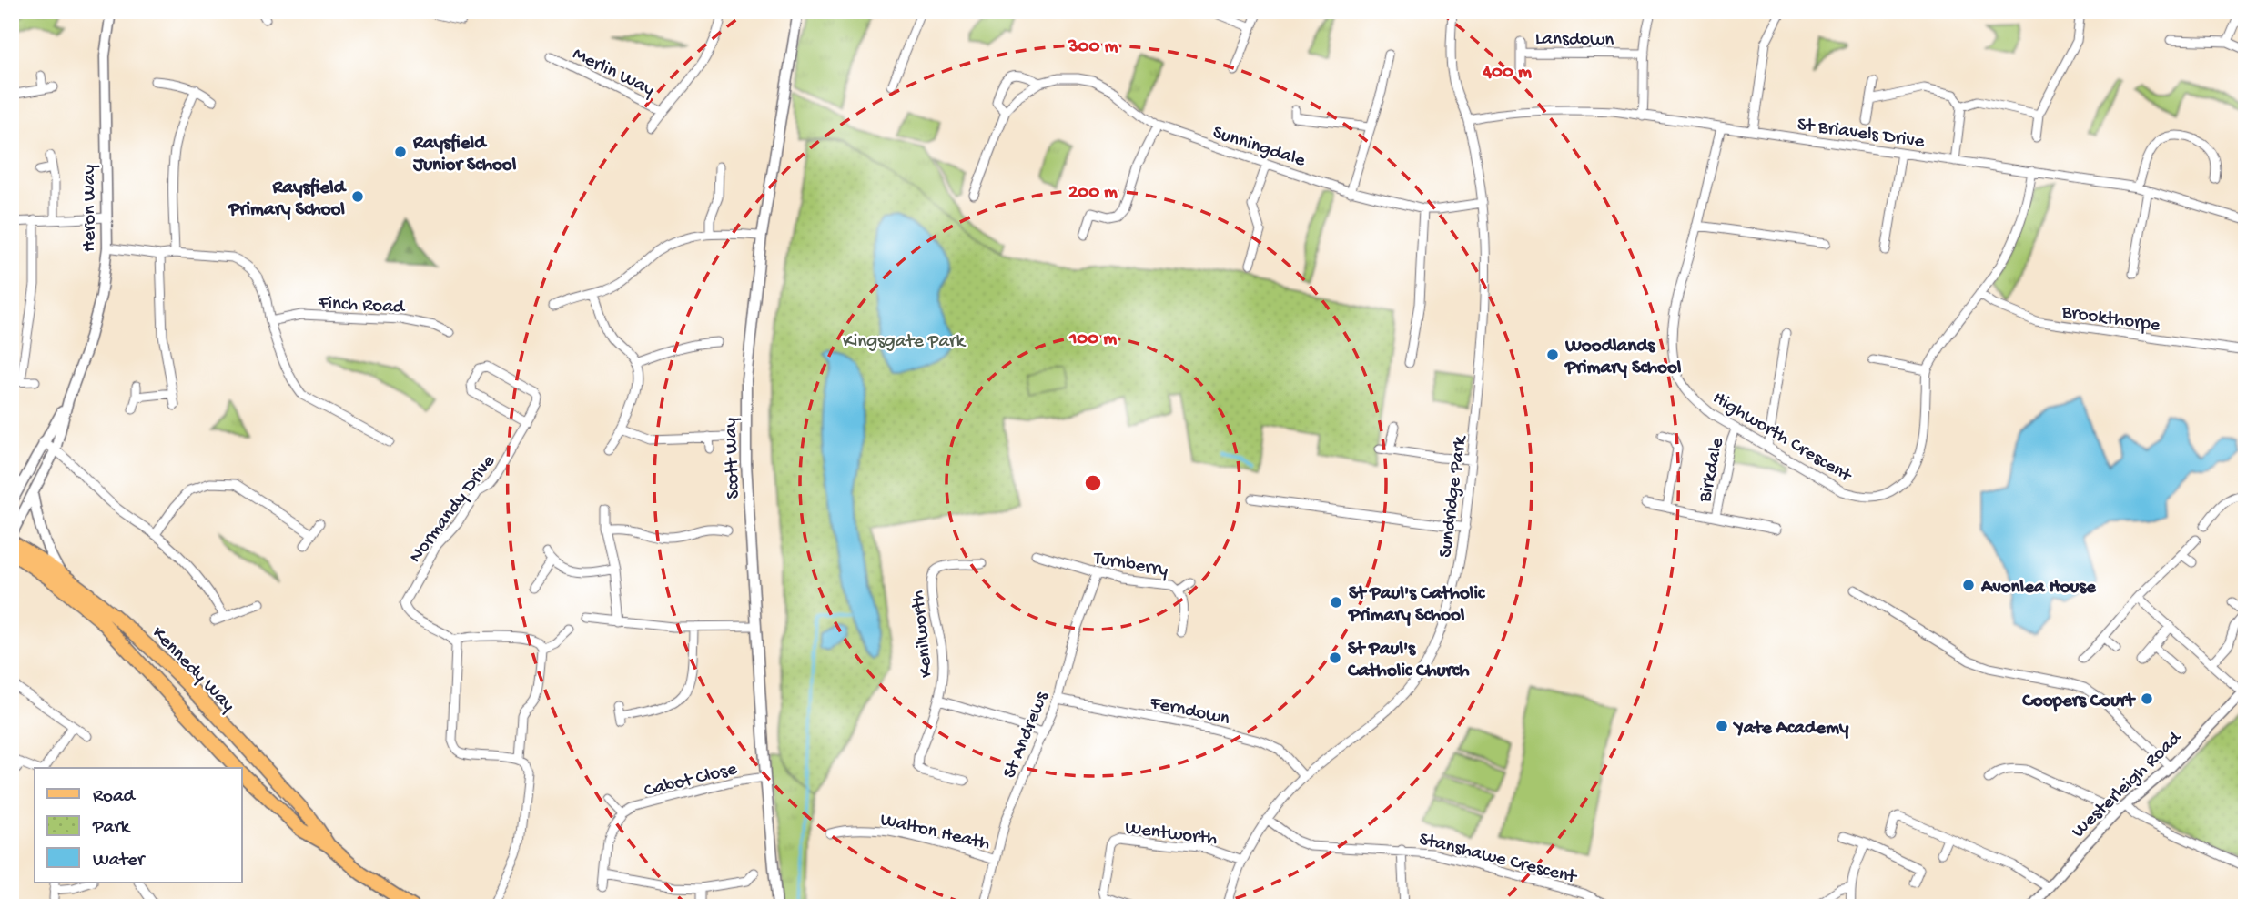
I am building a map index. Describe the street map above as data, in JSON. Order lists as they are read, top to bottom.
{
  "streets": {
    "main road": ["Kennedy Way"],
    "street": [
      "Lansdown",
      "Merlin Way",
      "St Briavels Drive",
      "Sunningdale",
      "Heron Way",
      "Finch Road",
      "Brookthorpe",
      "Highworth Crescent",
      "Scott Way",
      "Birkdale",
      "Sundridge Park",
      "Normandy Drive",
      "Turnberry",
      "Kenilworth",
      "Ferndown",
      "St Andrews",
      "Cabot Close",
      "Westerleigh Road",
      "Walton Heath",
      "Wentworth",
      "Stanshawe Crescent"
    ]
  },
  "crossings": [
    ["St Briavels Drive", "Highworth Crescent"],
    ["St Briavels Drive", "Sundridge Park"],
    ["Sunningdale", "Sundridge Park"],
    ["Brookthorpe", "Highworth Crescent"],
    ["Highworth Crescent", "Birkdale"],
    ["Scott Way", "Cabot Close"],
    ["Sundridge Park", "Ferndown"],
    ["Sundridge Park", "Wentworth"],
    ["Sundridge Park", "Stanshawe Crescent"],
    ["Turnberry", "St Andrews"],
    ["Ferndown", "St Andrews"],
    ["St Andrews", "Walton Heath"]
  ],
  "parks": ["Kingsgate Park"],
  "places": [
    "Raysfield Junior School",
    "Raysfield Primary School",
    "Woodlands Primary School",
    "Avonlea House",
    "St Paul's Catholic Primary School",
    "St Paul's Catholic Church",
    "Coopers Court",
    "Yate Academy"
  ],
  "legend": ["Road", "Park", "Water"],
  "rings": [
    "300 m",
    "400 m",
    "200 m",
    "100 m"
  ]
}
